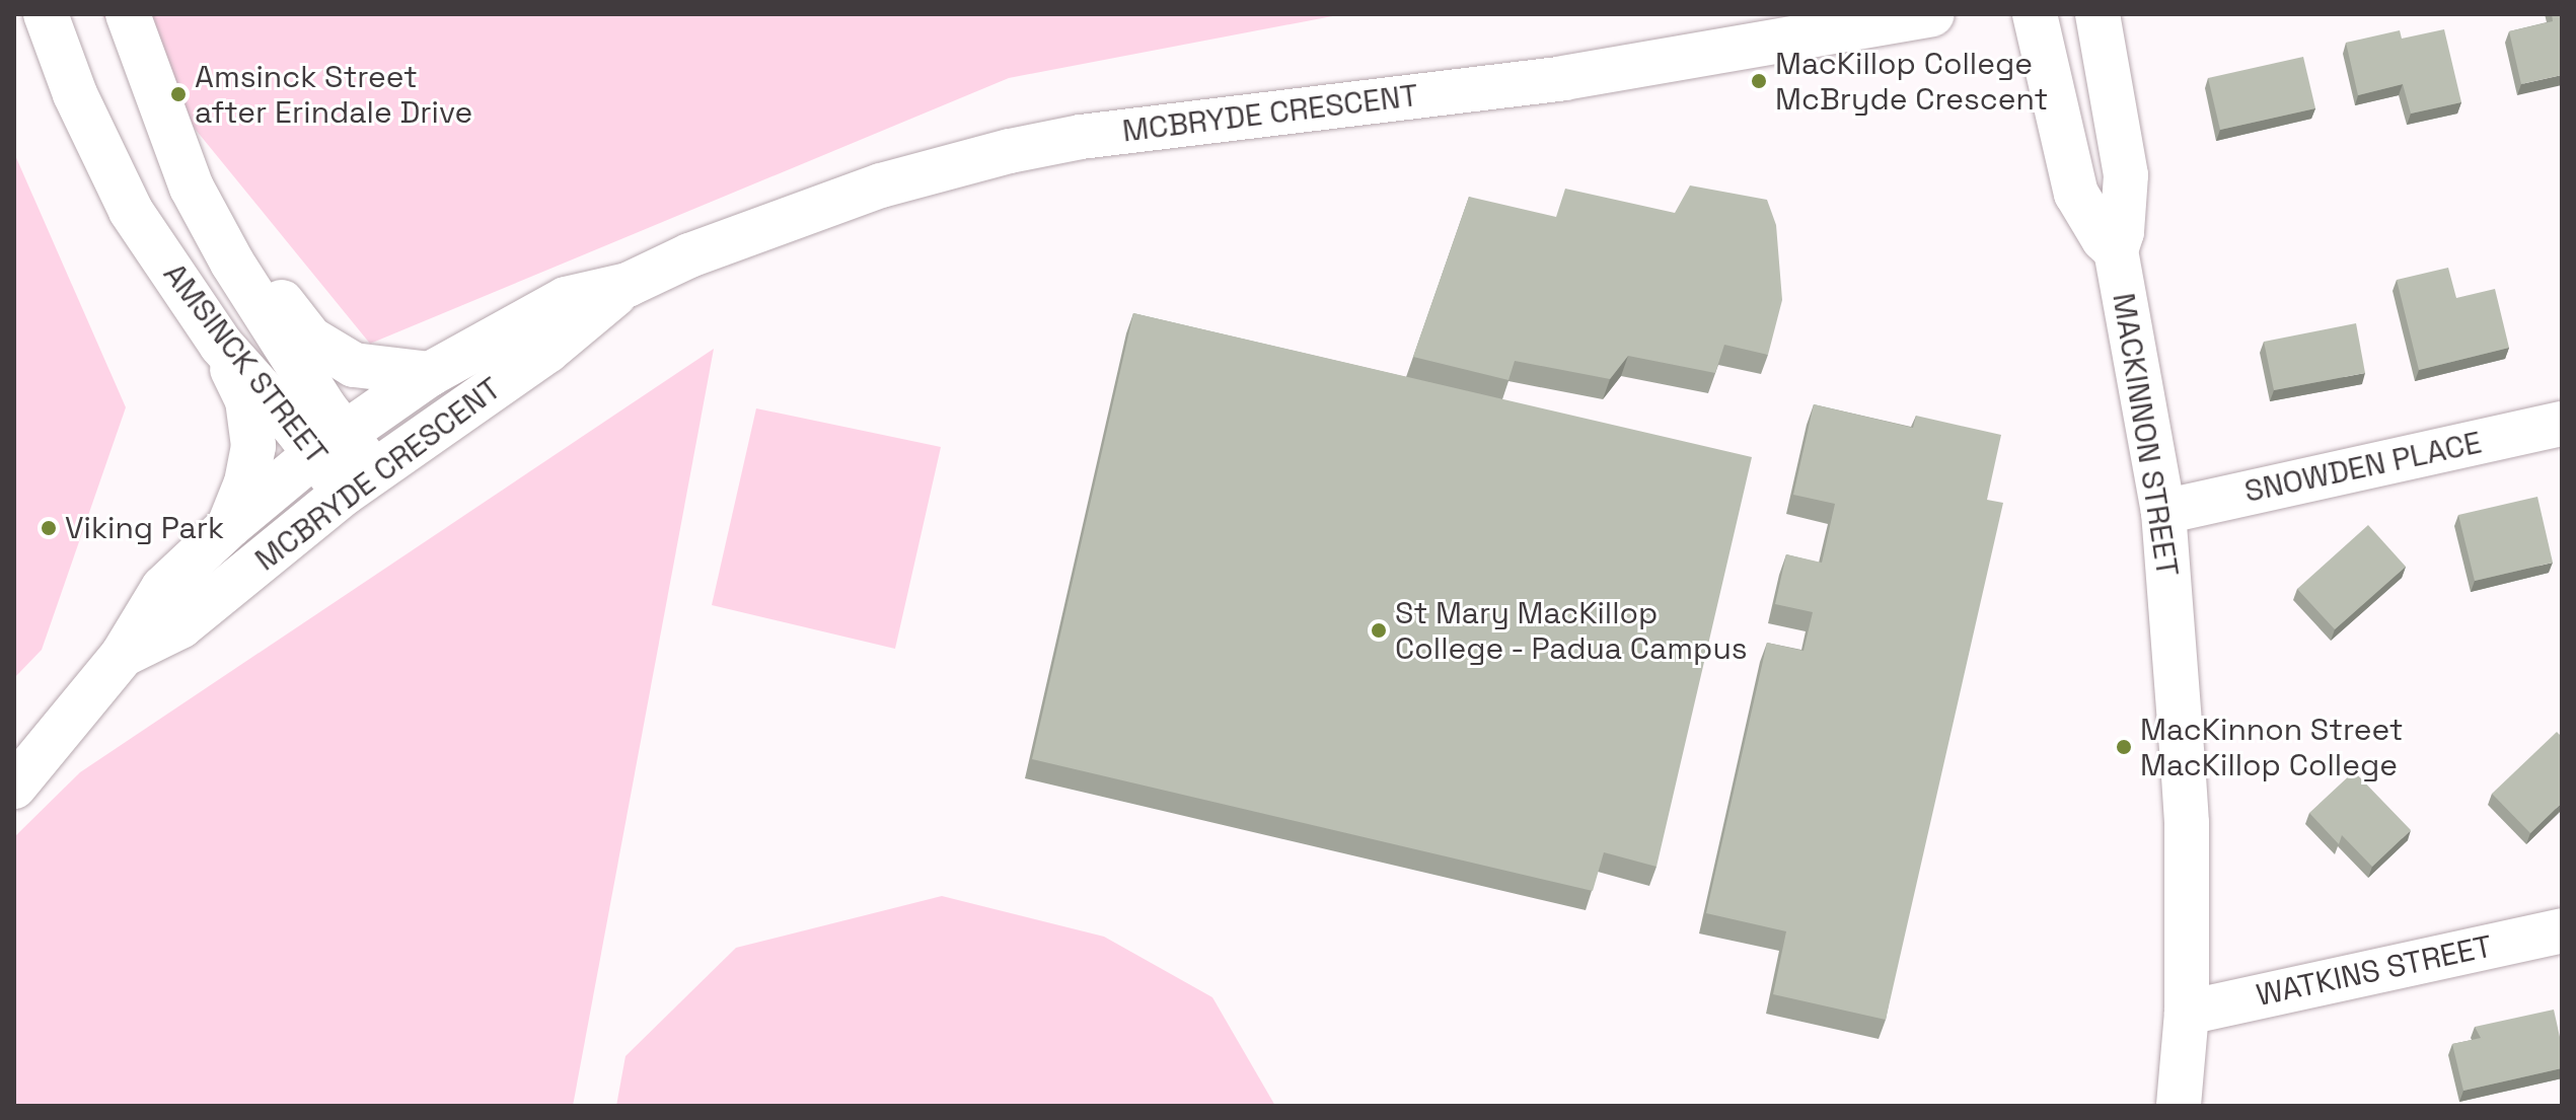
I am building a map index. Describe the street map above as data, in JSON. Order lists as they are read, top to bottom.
{
  "streets": {
    "street": [
      "MCBRYDE CRESCENT",
      "AMSINCK STREET",
      "MACKINNON STREET",
      "SNOWDEN PLACE",
      "WATKINS STREET"
    ]
  },
  "crossings": [
    ["MCBRYDE CRESCENT", "AMSINCK STREET"],
    ["MACKINNON STREET", "SNOWDEN PLACE"],
    ["MACKINNON STREET", "WATKINS STREET"]
  ],
  "places": [
    "MacKillop College McBryde Crescent",
    "Amsinck Street after Erindale Drive",
    "Viking Park",
    "St Mary MacKillop College - Padua Campus",
    "MacKinnon Street MacKillop College"
  ]
}
